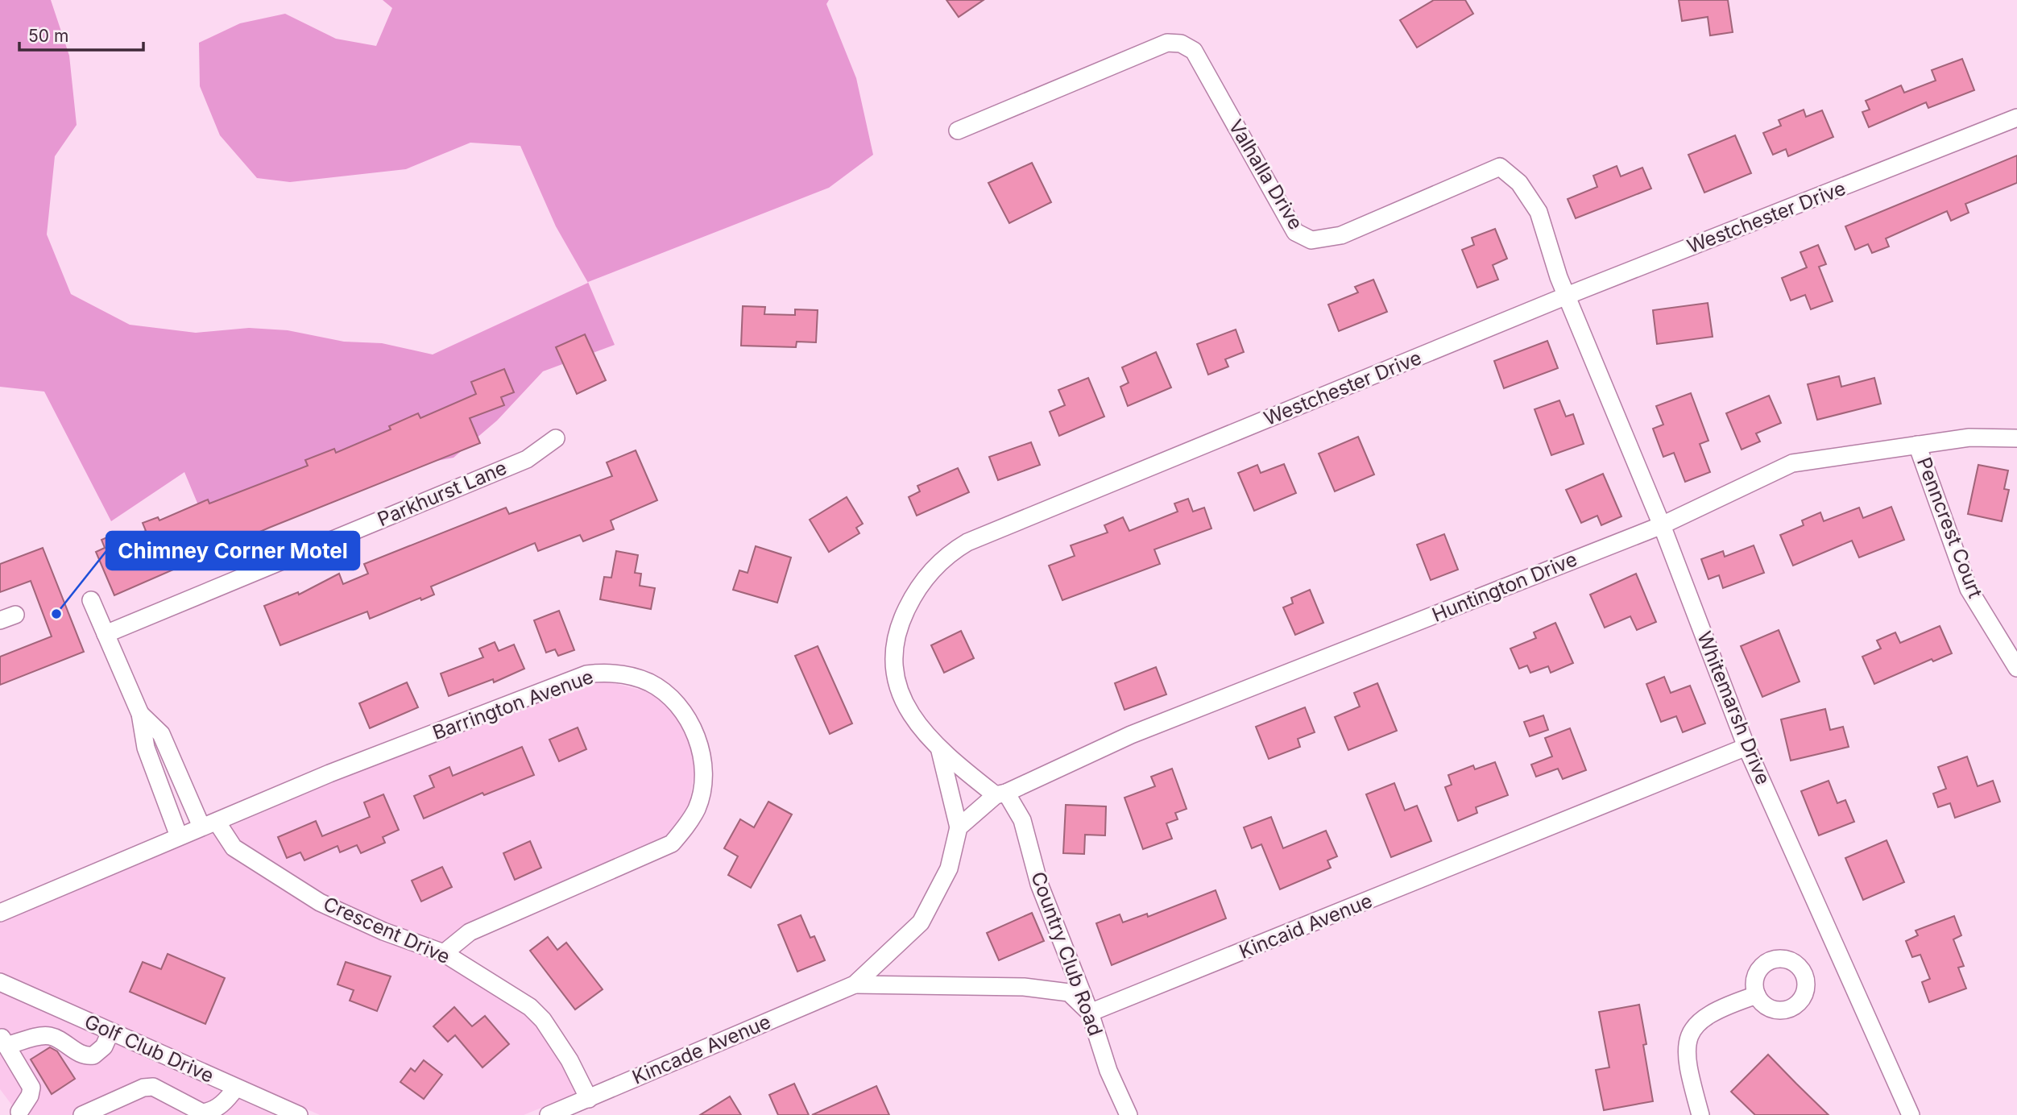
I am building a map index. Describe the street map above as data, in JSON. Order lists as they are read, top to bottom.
{
  "streets": {
    "street": [
      "Valhalla Drive",
      "Westchester Drive",
      "Parkhurst Lane",
      "Penncrest Court",
      "Huntington Drive",
      "Barrington Avenue",
      "Whitemarsh Drive",
      "Kincaid Avenue",
      "Crescent Drive",
      "Country Club Road",
      "Golf Club Drive",
      "Kincade Avenue"
    ]
  },
  "crossings": [
    ["Valhalla Drive", "Westchester Drive"],
    ["Valhalla Drive", "Whitemarsh Drive"],
    ["Westchester Drive", "Huntington Drive"],
    ["Westchester Drive", "Whitemarsh Drive"],
    ["Westchester Drive", "Country Club Road"],
    ["Penncrest Court", "Huntington Drive"],
    ["Huntington Drive", "Whitemarsh Drive"],
    ["Huntington Drive", "Country Club Road"],
    ["Barrington Avenue", "Crescent Drive"],
    ["Whitemarsh Drive", "Kincaid Avenue"],
    ["Kincaid Avenue", "Country Club Road"],
    ["Crescent Drive", "Kincade Avenue"]
  ],
  "places": ["Chimney Corner Motel"],
  "scale_bar": "50 m"
}
